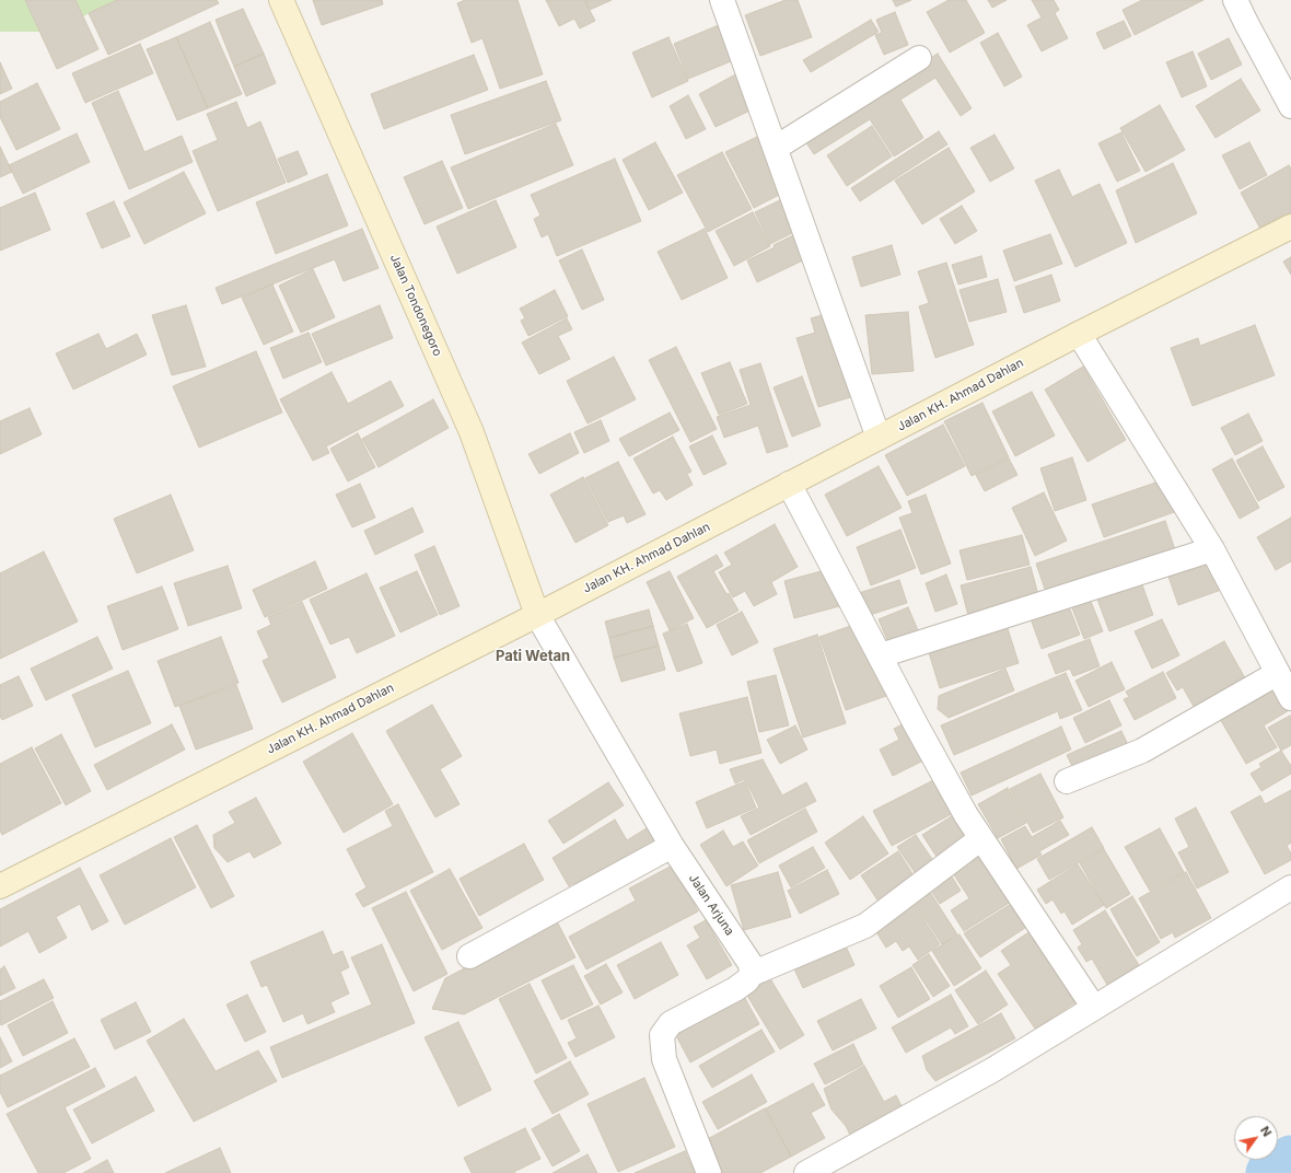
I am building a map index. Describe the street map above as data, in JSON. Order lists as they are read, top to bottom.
{
  "streets": {
    "street": ["Jalan Tondonegoro", "Jalan KH. Ahmad Dahlan", "Jalan Arjuna"]
  },
  "crossings": [
    ["Jalan Tondonegoro", "Jalan KH. Ahmad Dahlan"],
    ["Jalan Tondonegoro", "Jalan Arjuna"],
    ["Jalan KH. Ahmad Dahlan", "Jalan Arjuna"]
  ],
  "districts": ["Pati Wetan"],
  "north": "top right"
}
